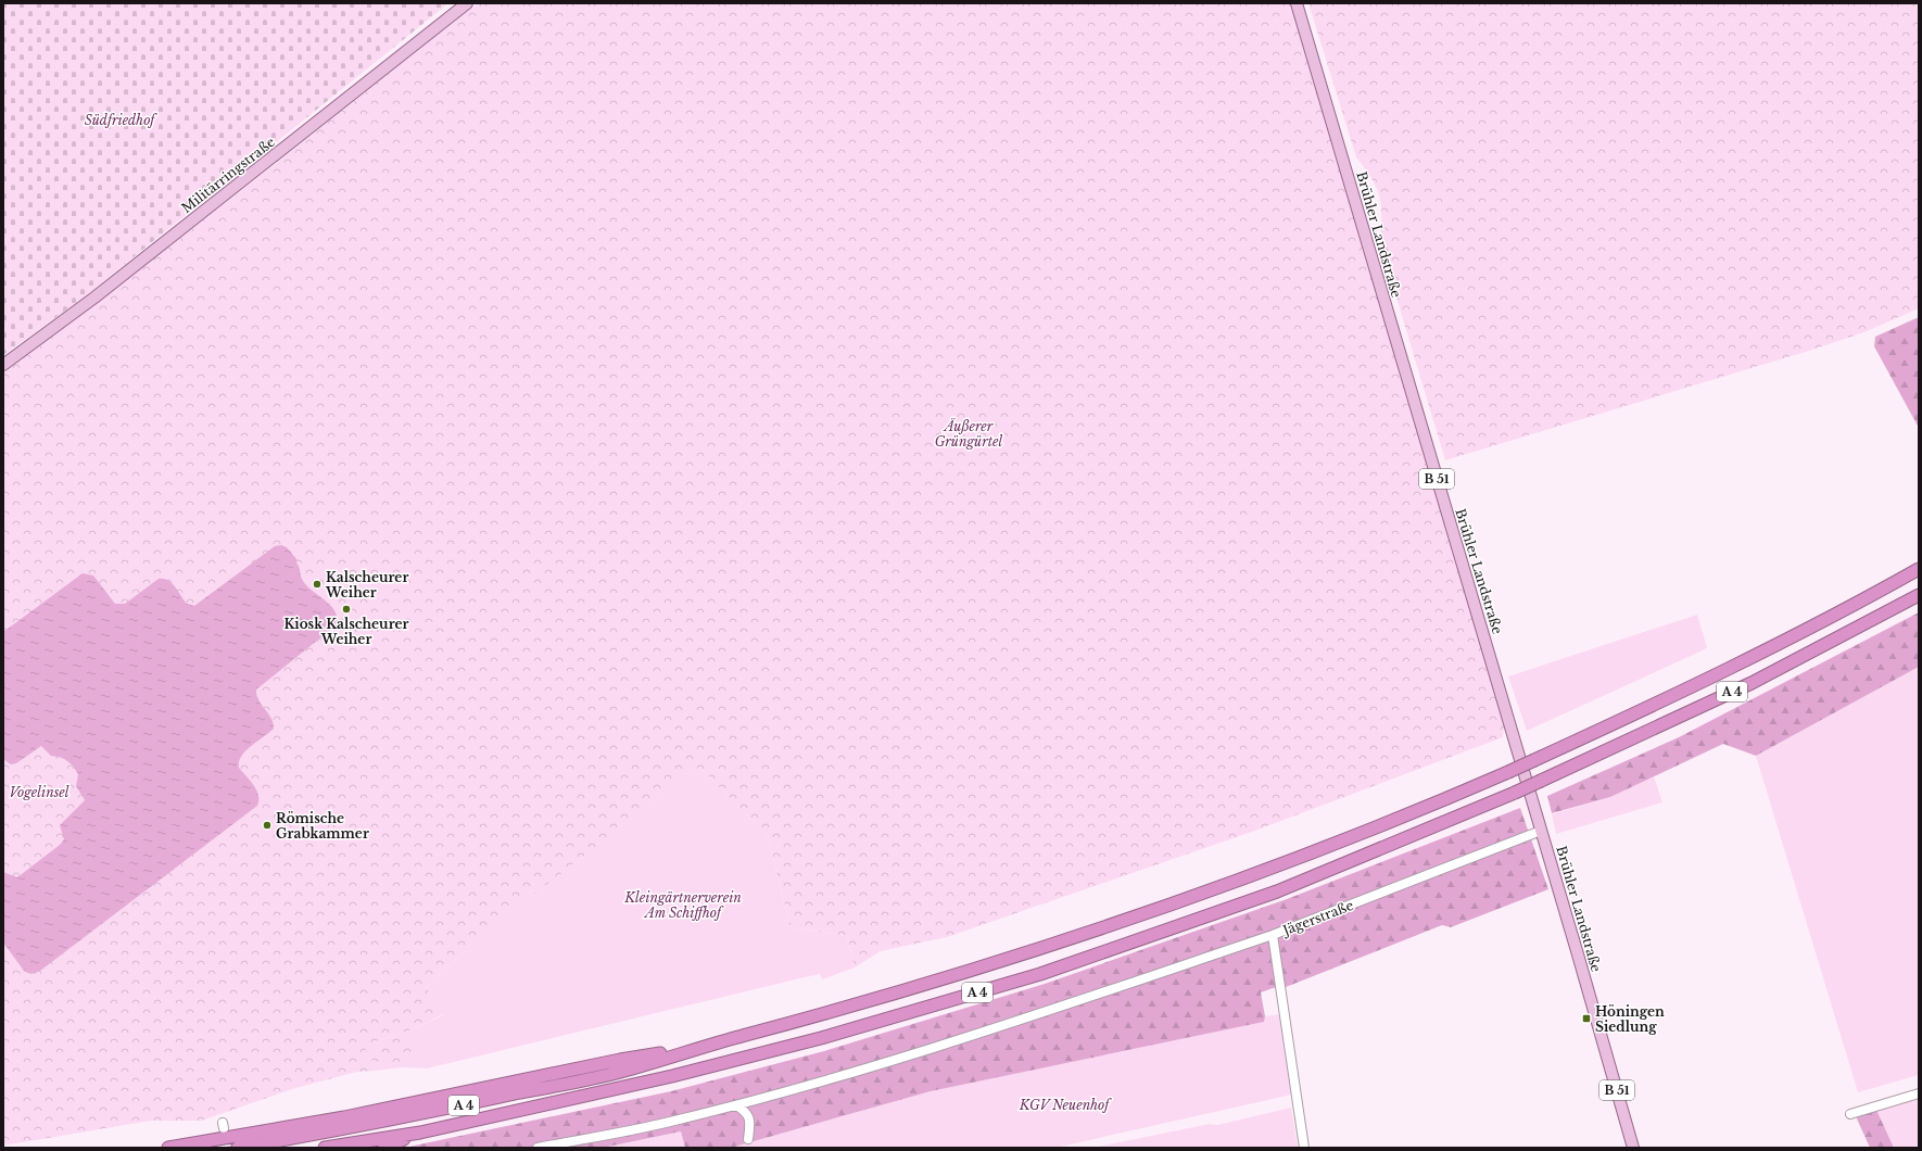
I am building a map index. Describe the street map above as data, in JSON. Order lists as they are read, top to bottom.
{
  "streets": {
    "highway": ["A 4"],
    "main road": ["Militärringstraße", "Brühler Landstraße", "B 51"],
    "street": ["Jägerstraße"]
  },
  "crossings": [
    ["Brühler Landstraße", "Jägerstraße"]
  ],
  "parks": [
    "Südfriedhof",
    "Äußerer Grüngürtel",
    "Vogelinsel",
    "Kleingärtnerverein Am Schiffhof",
    "KGV Neuenhof"
  ],
  "places": {
    "other": ["Kalscheurer Weiher", "Kiosk Kalscheurer Weiher", "Römische Grabkammer"],
    "transit": ["Höningen Siedlung"]
  }
}
